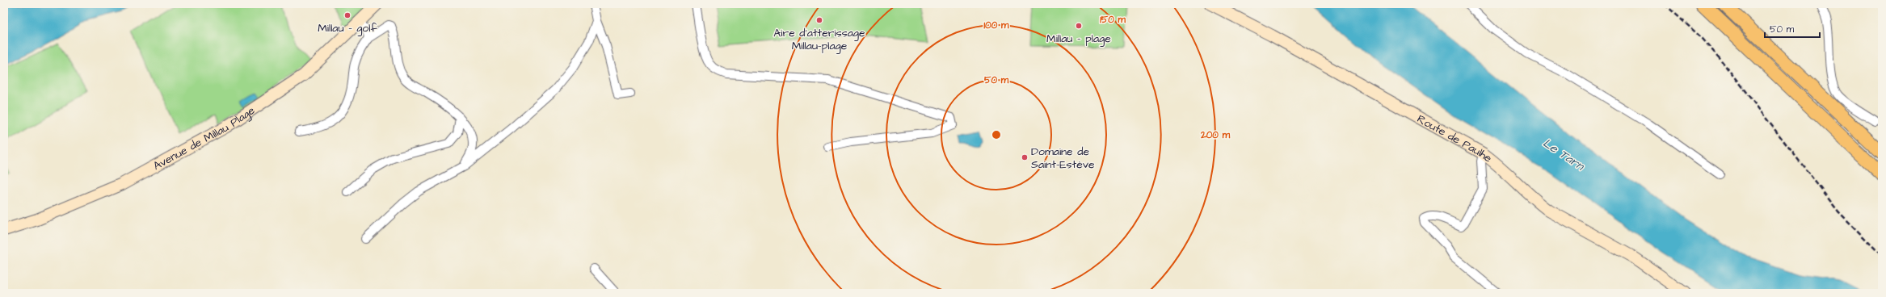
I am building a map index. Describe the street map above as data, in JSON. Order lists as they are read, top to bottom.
{
  "streets": {
    "street": ["Avenue de Millau Plage", "Route de Paulhe"]
  },
  "water": ["Le Tarn"],
  "places": [
    "Millau - golf",
    "Aire d'atterissage Millau-plage",
    "Millau - plage",
    "Domaine de Saint-Estève"
  ],
  "scale_bar": "50 m",
  "rings": [
    "150 m",
    "100 m",
    "50 m",
    "200 m"
  ]
}
